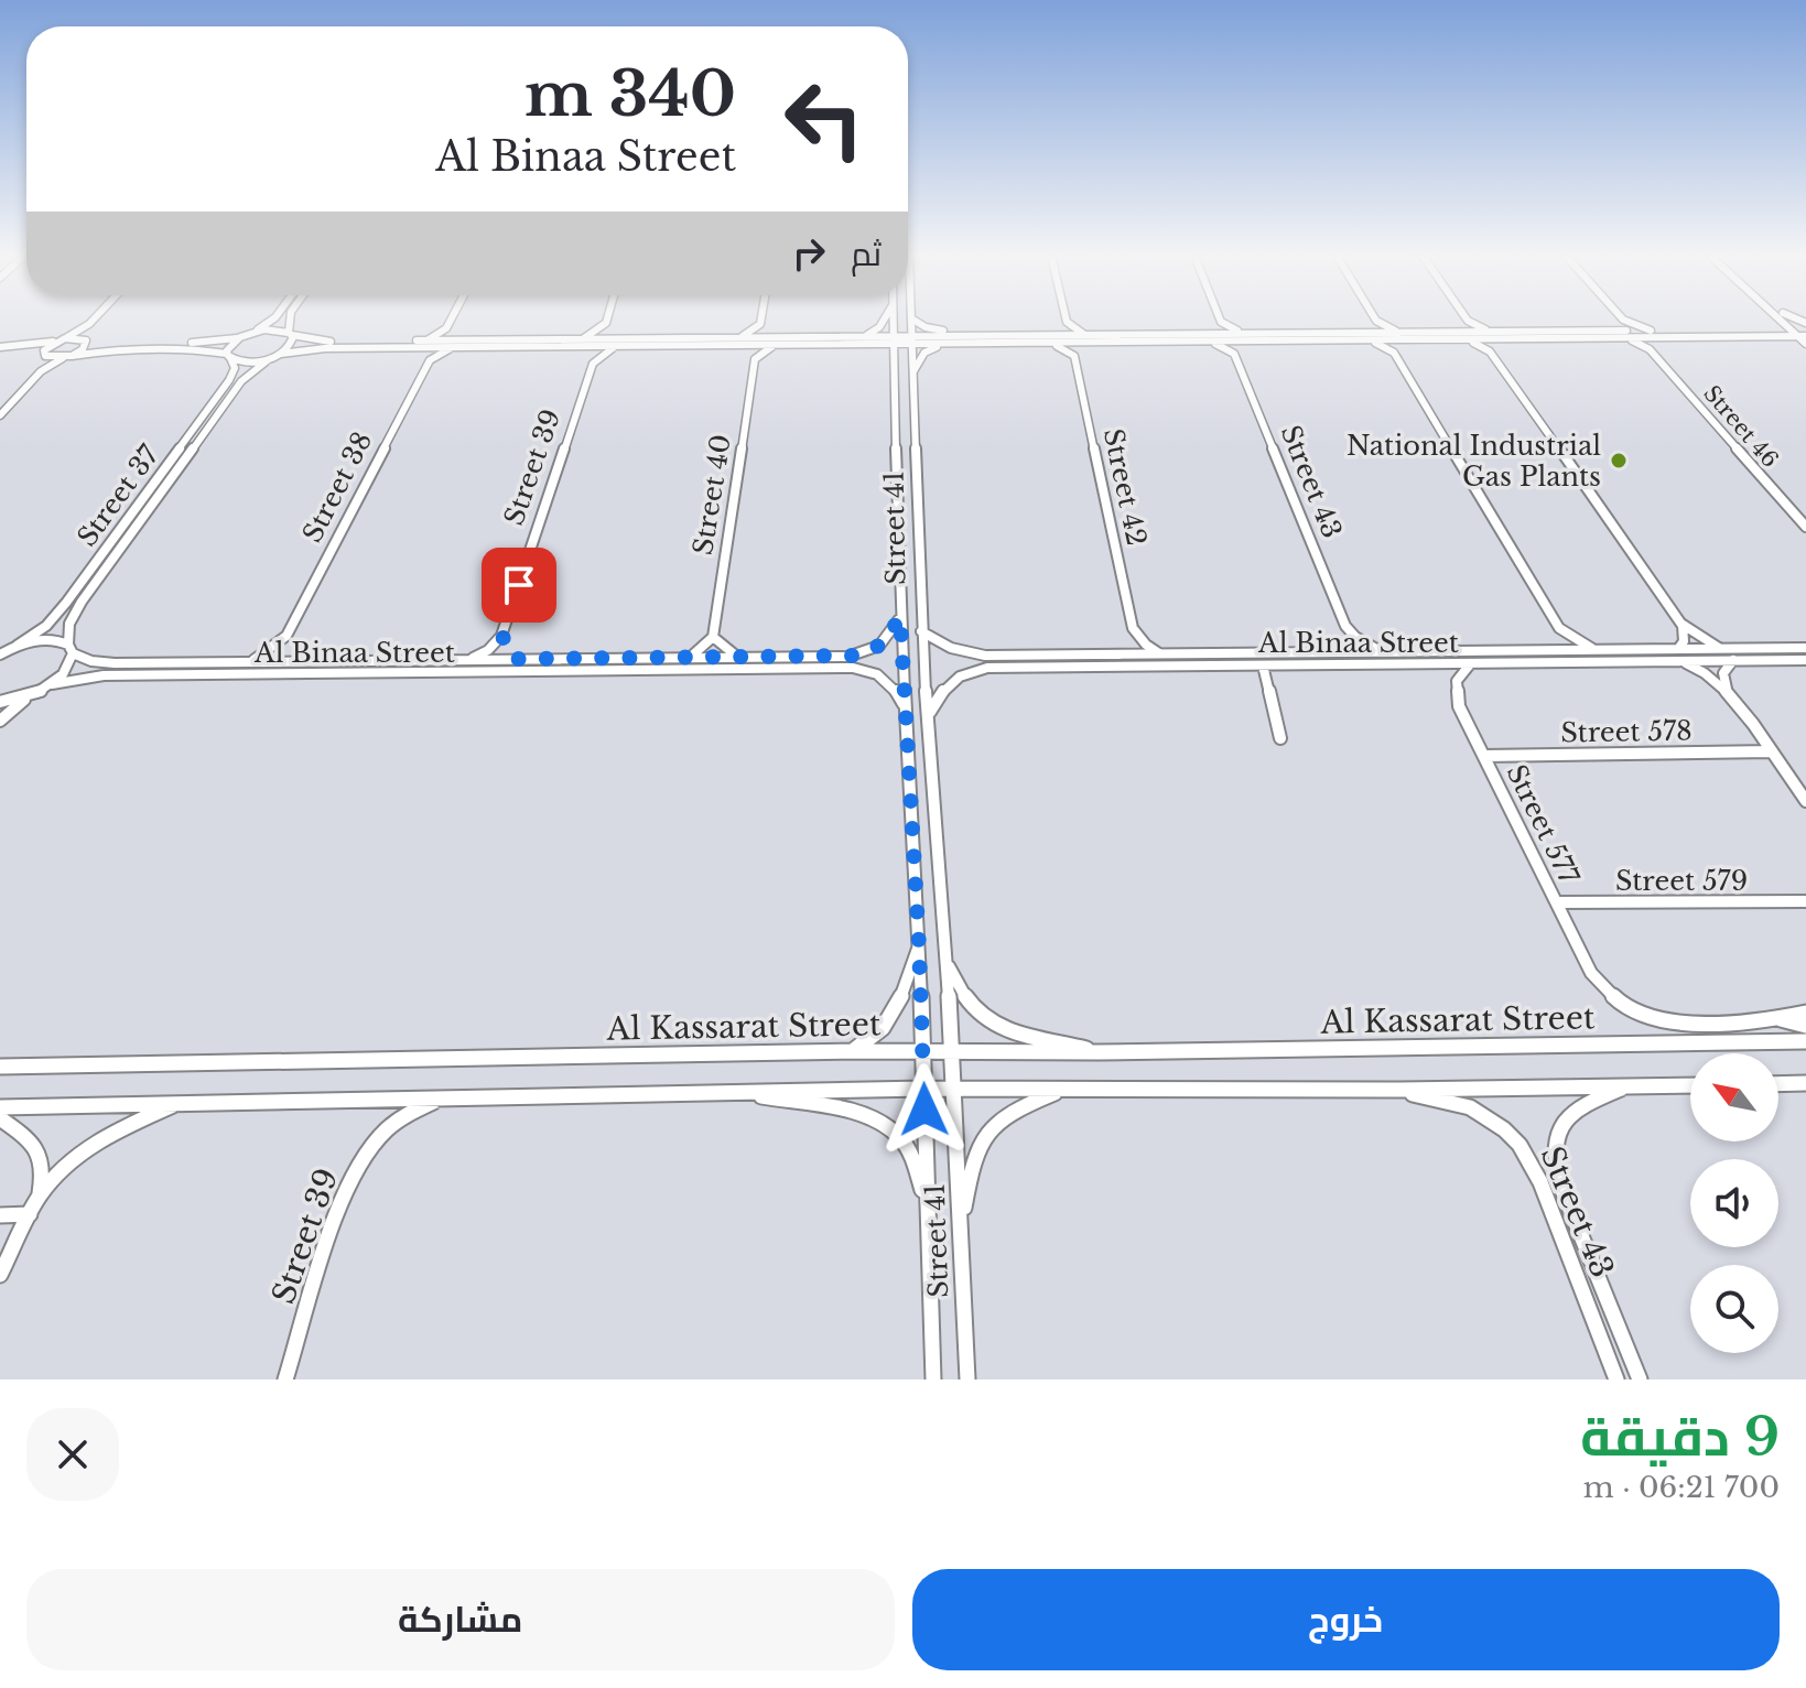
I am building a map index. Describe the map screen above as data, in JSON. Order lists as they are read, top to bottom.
{
  "streets": {
    "street": [
      "Street 46",
      "Street 39",
      "Street 43",
      "Street 38",
      "Street 42",
      "Street 40",
      "Street 37",
      "Street 41",
      "Al Binaa Street",
      "Street 578",
      "Street 577",
      "Street 579",
      "Al Kassarat Street"
    ]
  },
  "crossings": [
    ["Street 38", "Al Binaa Street"],
    ["Street 37", "Al Binaa Street"],
    ["Street 41", "Al Binaa Street"],
    ["Street 41", "Al Kassarat Street"],
    ["Al Binaa Street", "Street 577"],
    ["Street 578", "Street 577"],
    ["Street 577", "Street 579"],
    ["Street 577", "Al Kassarat Street"]
  ],
  "places": ["National Industrial Gas Plants"],
  "north": "top left",
  "page": {
    "turn": ["340 m", "Al Binaa Street"],
    "then": "ثم",
    "heading": ["9 دقيقة", "700 m · 06:21"],
    "buttons": ["خروج", "مشاركة"]
  }
}
